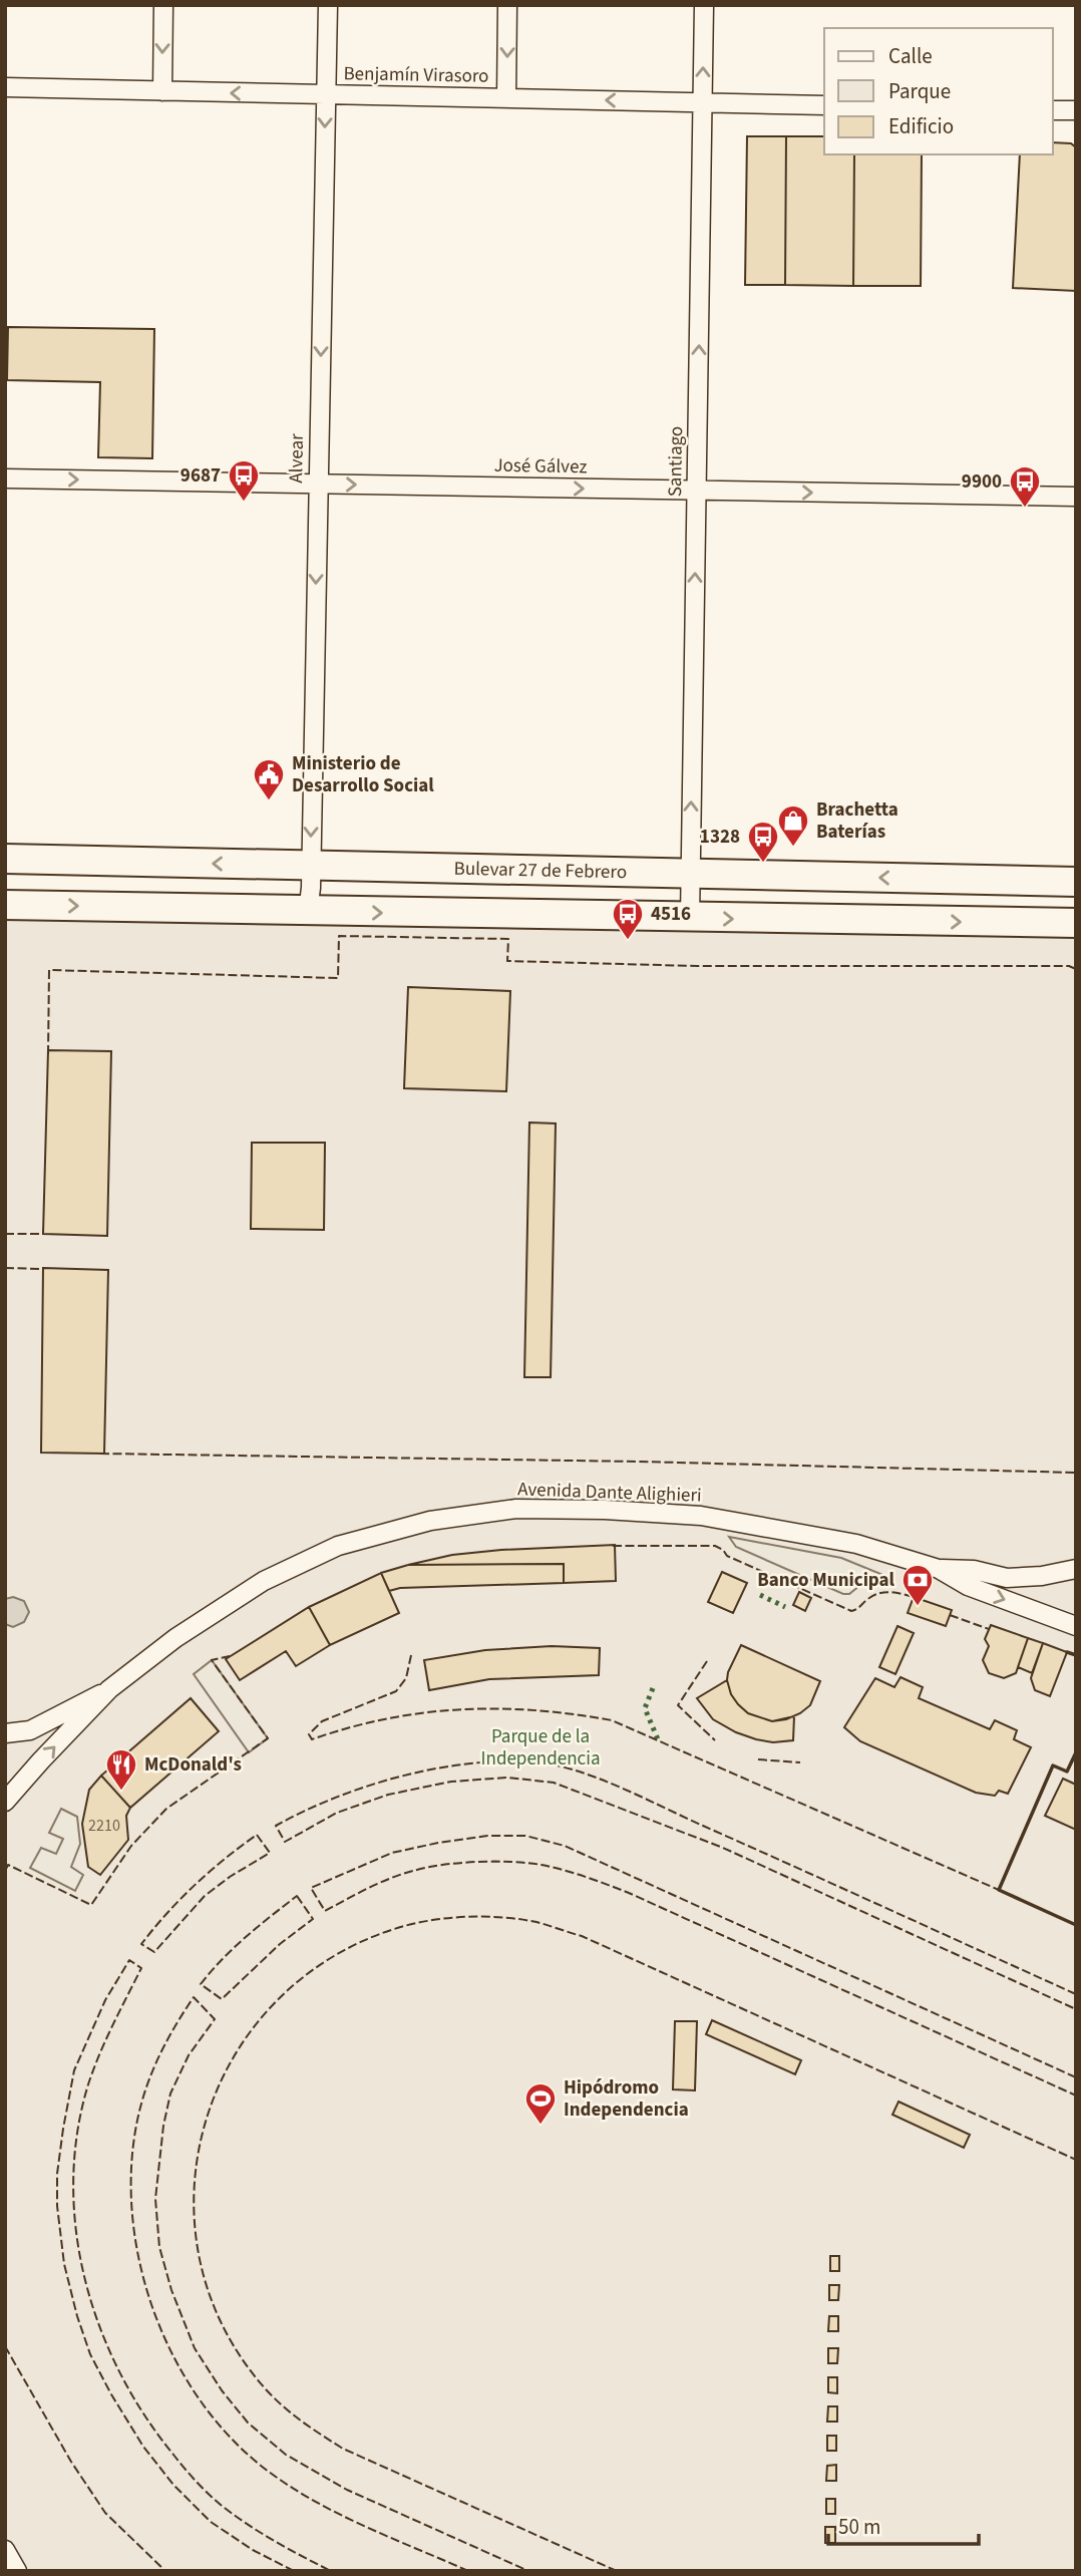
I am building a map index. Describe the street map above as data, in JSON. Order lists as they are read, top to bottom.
{
  "streets": {
    "main road": ["Bulevar 27 de Febrero"],
    "street": [
      "Benjamín Virasoro",
      "Alvear",
      "Santiago",
      "José Gálvez",
      "Avenida Dante Alighieri"
    ]
  },
  "crossings": [
    ["Benjamín Virasoro", "Alvear"],
    ["Benjamín Virasoro", "Santiago"],
    ["Alvear", "José Gálvez"],
    ["Alvear", "Bulevar 27 de Febrero"],
    ["Santiago", "José Gálvez"],
    ["Santiago", "Bulevar 27 de Febrero"]
  ],
  "one_way": [
    "Benjamín Virasoro",
    "Alvear",
    "Santiago",
    "José Gálvez"
  ],
  "parks": ["Parque de la Independencia"],
  "places": {
    "bus stop": [
      "9687",
      "9900",
      "1328",
      "4516"
    ],
    "public building": ["Ministerio de Desarrollo Social"],
    "shop": ["Brachetta Baterías"],
    "bank": ["Banco Municipal"],
    "restaurant": ["McDonald's"],
    "sports": ["Hipódromo Independencia"]
  },
  "house_numbers": ["2210"],
  "legend": ["Calle", "Parque", "Edificio"],
  "scale_bar": "50 m"
}
